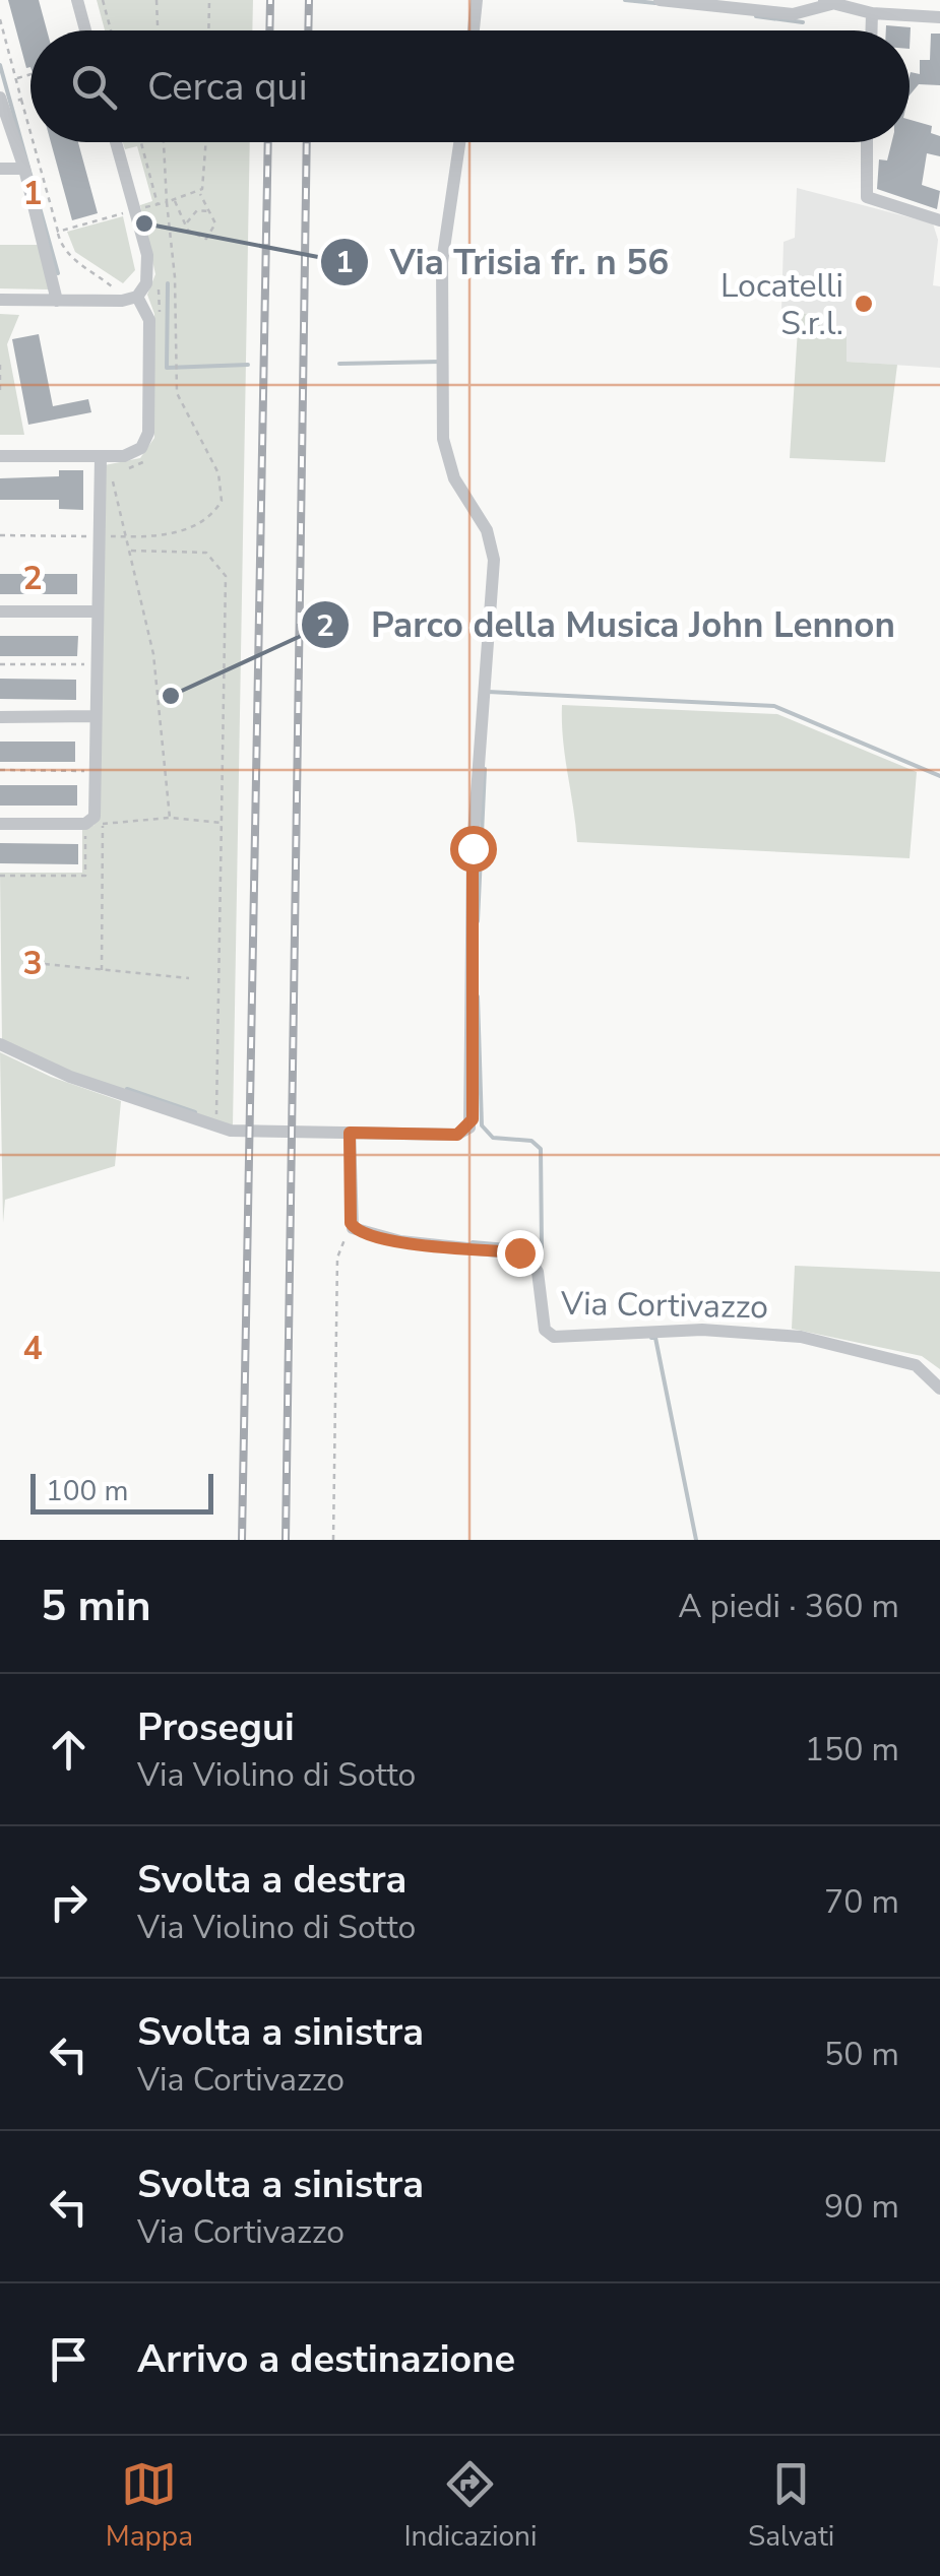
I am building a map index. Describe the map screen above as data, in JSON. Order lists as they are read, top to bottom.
{
  "streets": {
    "street": ["Via Cortivazzo"]
  },
  "places": ["Via Trisia fr. n 56", "Locatelli S.r.l.", "Parco della Musica John Lennon"],
  "scale_bar": "100 m",
  "page": {
    "search": "Cerca qui",
    "scale": "100 m",
    "heading": ["5 min", "A piedi · 360 m"],
    "list": [
      ["Prosegui", "Via Violino di Sotto", "150 m"],
      ["Svolta a destra", "Via Violino di Sotto", "70 m"],
      ["Svolta a sinistra", "Via Cortivazzo", "50 m"],
      ["Svolta a sinistra", "Via Cortivazzo", "90 m"],
      "Arrivo a destinazione"
    ],
    "nav": ["Mappa", "Indicazioni", "Salvati"]
  },
  "grid": {
    "rows": [
      "1",
      "2",
      "3",
      "4"
    ]
  }
}
